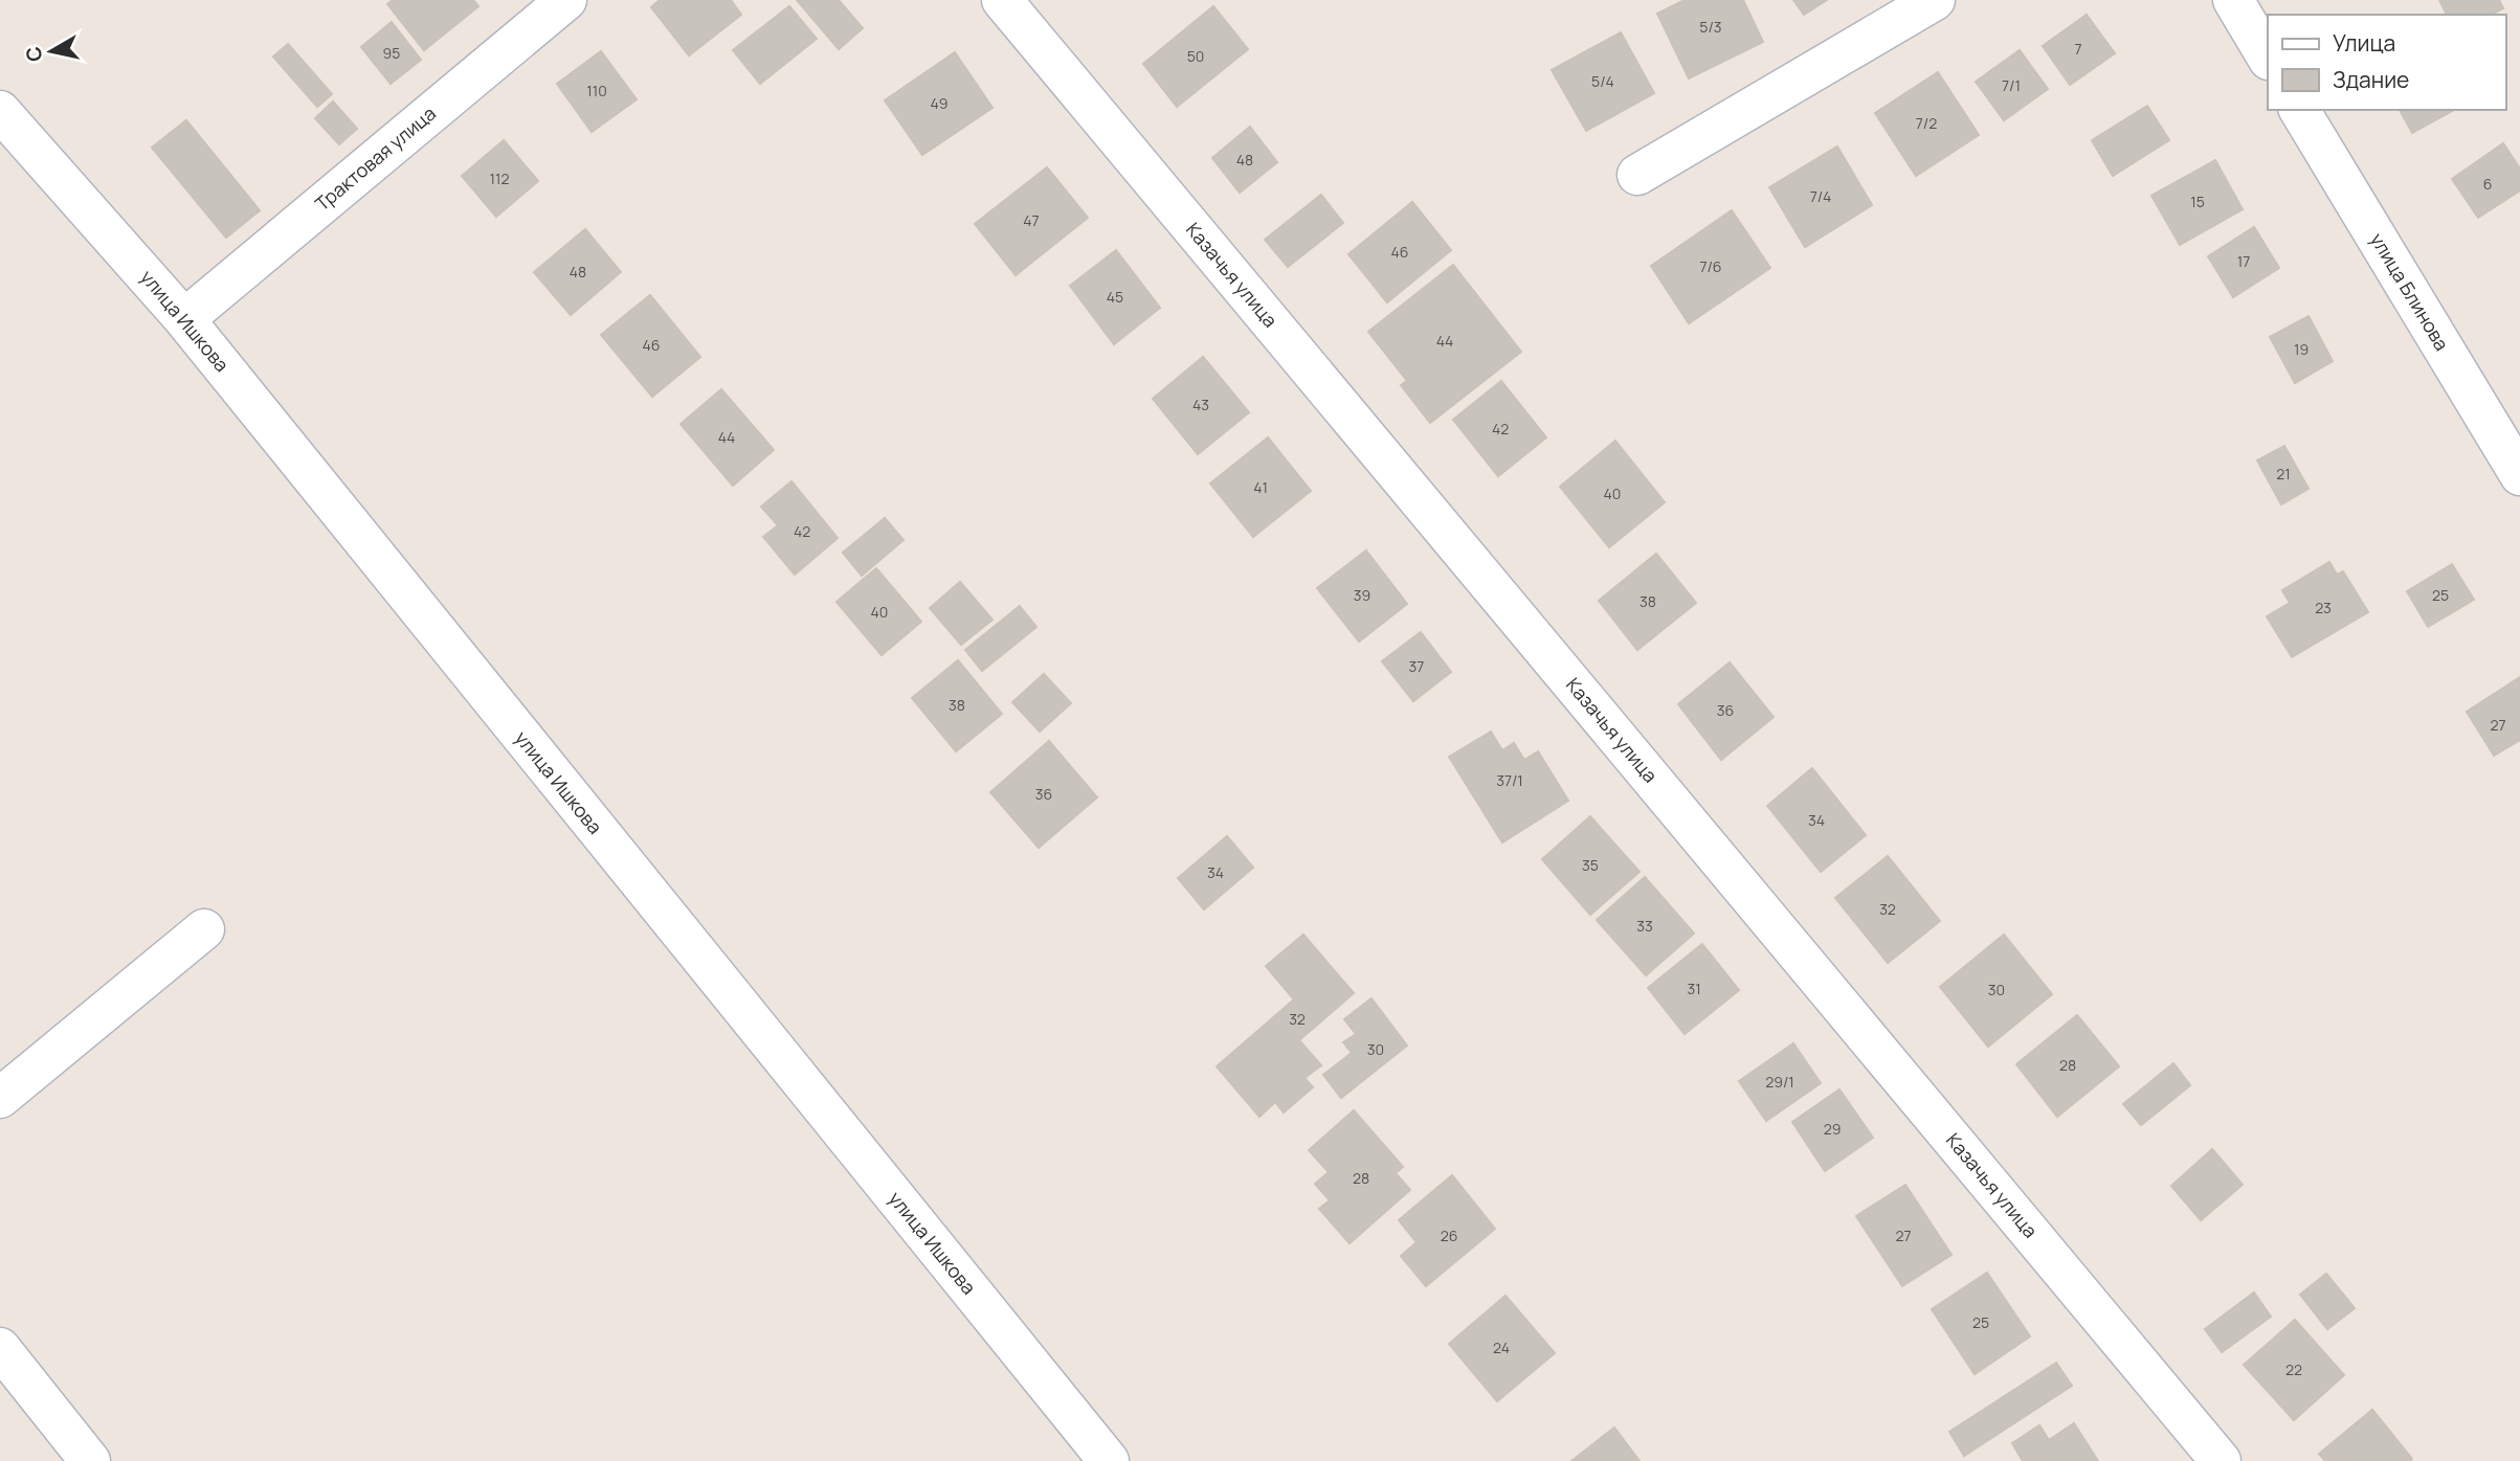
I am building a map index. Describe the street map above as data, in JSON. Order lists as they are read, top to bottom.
{
  "streets": {
    "street": [
      "Трактовая улица",
      "Казачья улица",
      "улица Блинова",
      "улица Ишкова"
    ]
  },
  "crossings": [
    ["Трактовая улица", "улица Ишкова"]
  ],
  "house_numbers": [
    "5/3",
    "7",
    "95",
    "50",
    "5/4",
    "7/1",
    "110",
    "49",
    "7/2",
    "48",
    "112",
    "6",
    "7/4",
    "15",
    "47",
    "46",
    "17",
    "7/6",
    "48",
    "45",
    "44",
    "46",
    "19",
    "43",
    "42",
    "44",
    "21",
    "41",
    "40",
    "42",
    "39",
    "25",
    "38",
    "23",
    "40",
    "37",
    "38",
    "36",
    "27",
    "37/1",
    "36",
    "34",
    "35",
    "34",
    "32",
    "33",
    "31",
    "30",
    "32",
    "30",
    "28",
    "29/1",
    "29",
    "28",
    "26",
    "27",
    "25",
    "24",
    "22"
  ],
  "legend": ["Улица", "Здание"],
  "north": "left"
}
